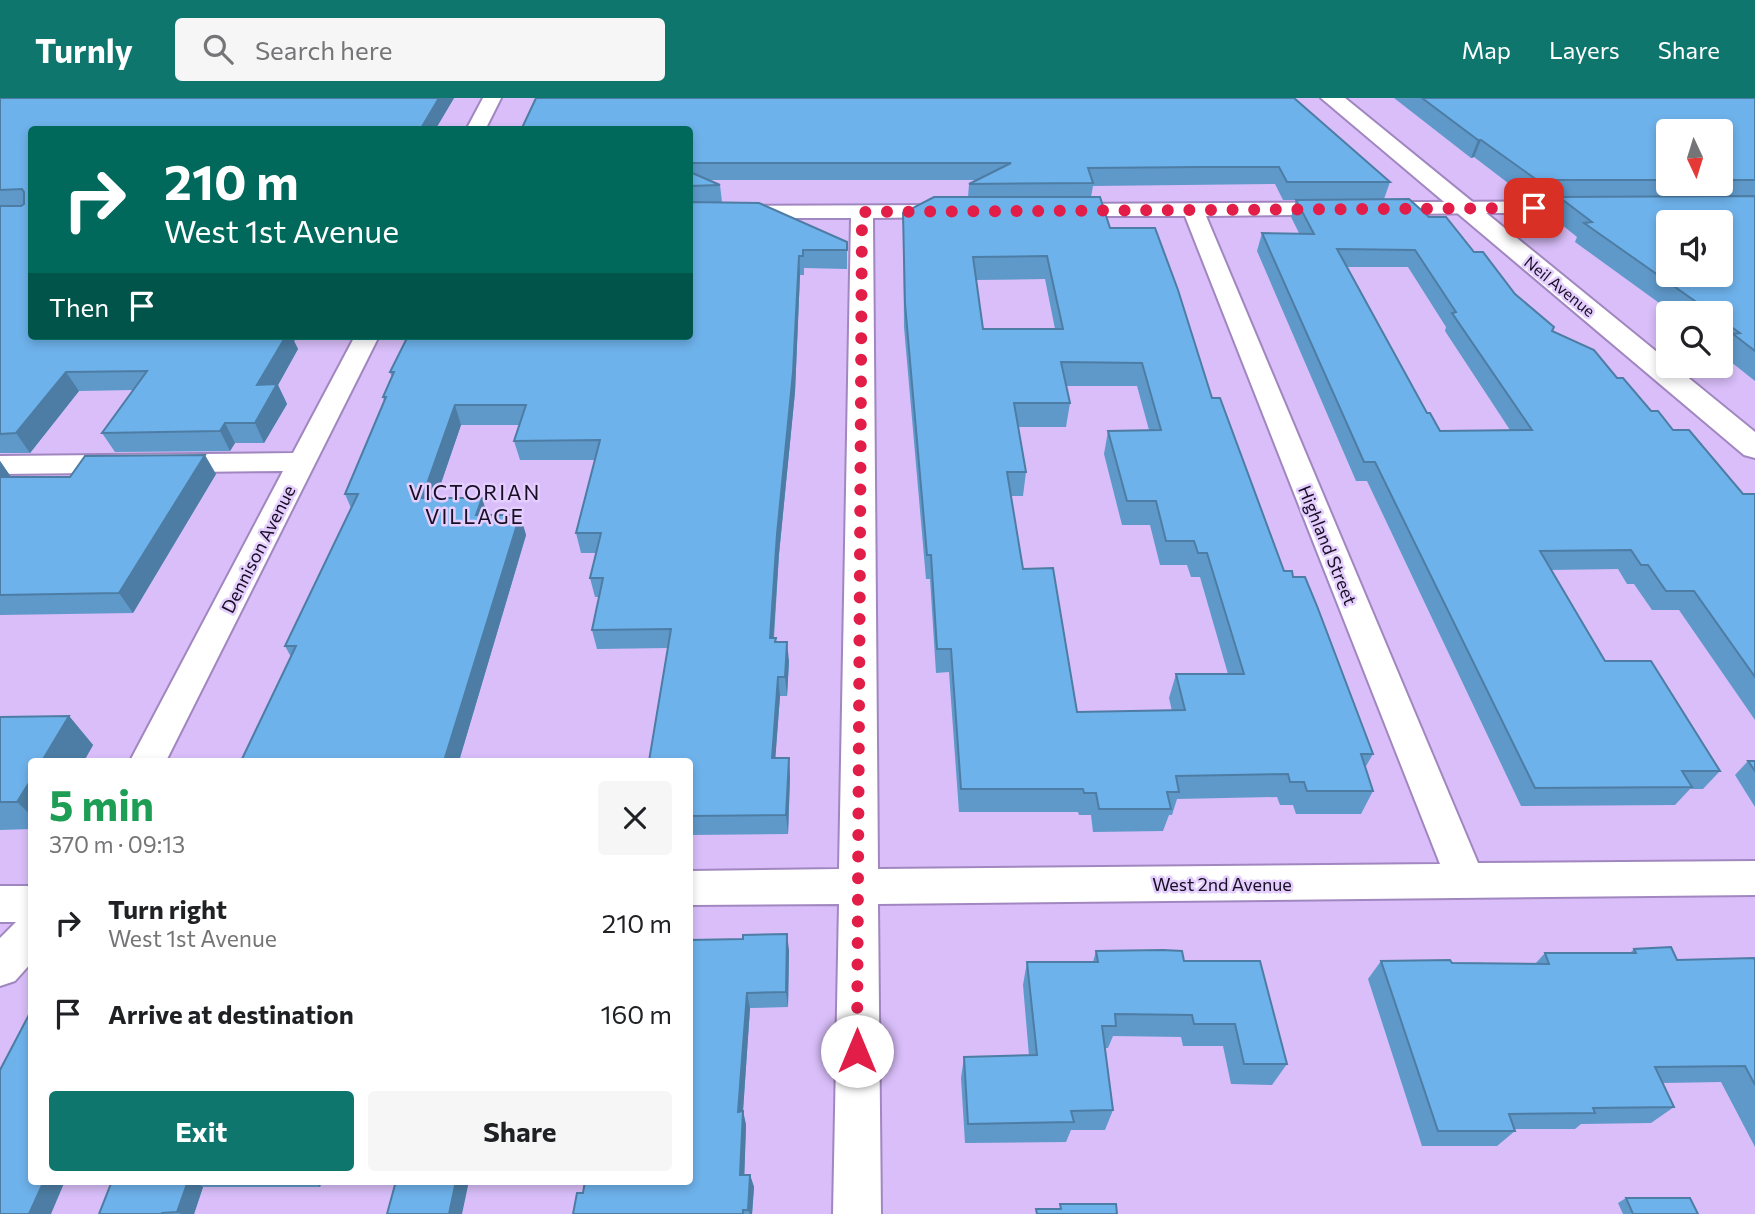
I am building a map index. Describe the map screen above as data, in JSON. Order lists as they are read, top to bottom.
{
  "streets": {
    "street": [
      "Neil Avenue",
      "Highland Street",
      "Dennison Avenue",
      "West 2nd Avenue"
    ]
  },
  "crossings": [
    ["Highland Street", "West 2nd Avenue"]
  ],
  "districts": ["VICTORIAN VILLAGE"],
  "north": "bottom",
  "page": {
    "header": "Turnly",
    "search": "Search here",
    "nav": ["Map", "Layers", "Share"],
    "turn": ["210 m", "West 1st Avenue"],
    "then": "Then",
    "heading": ["5 min", "370 m · 09:13"],
    "list": [
      {
        "name": "Turn right",
        "note": "West 1st Avenue",
        "value": "210 m"
      },
      {
        "name": "Arrive at destination",
        "value": "160 m"
      }
    ],
    "buttons": ["Exit", "Share"]
  }
}
